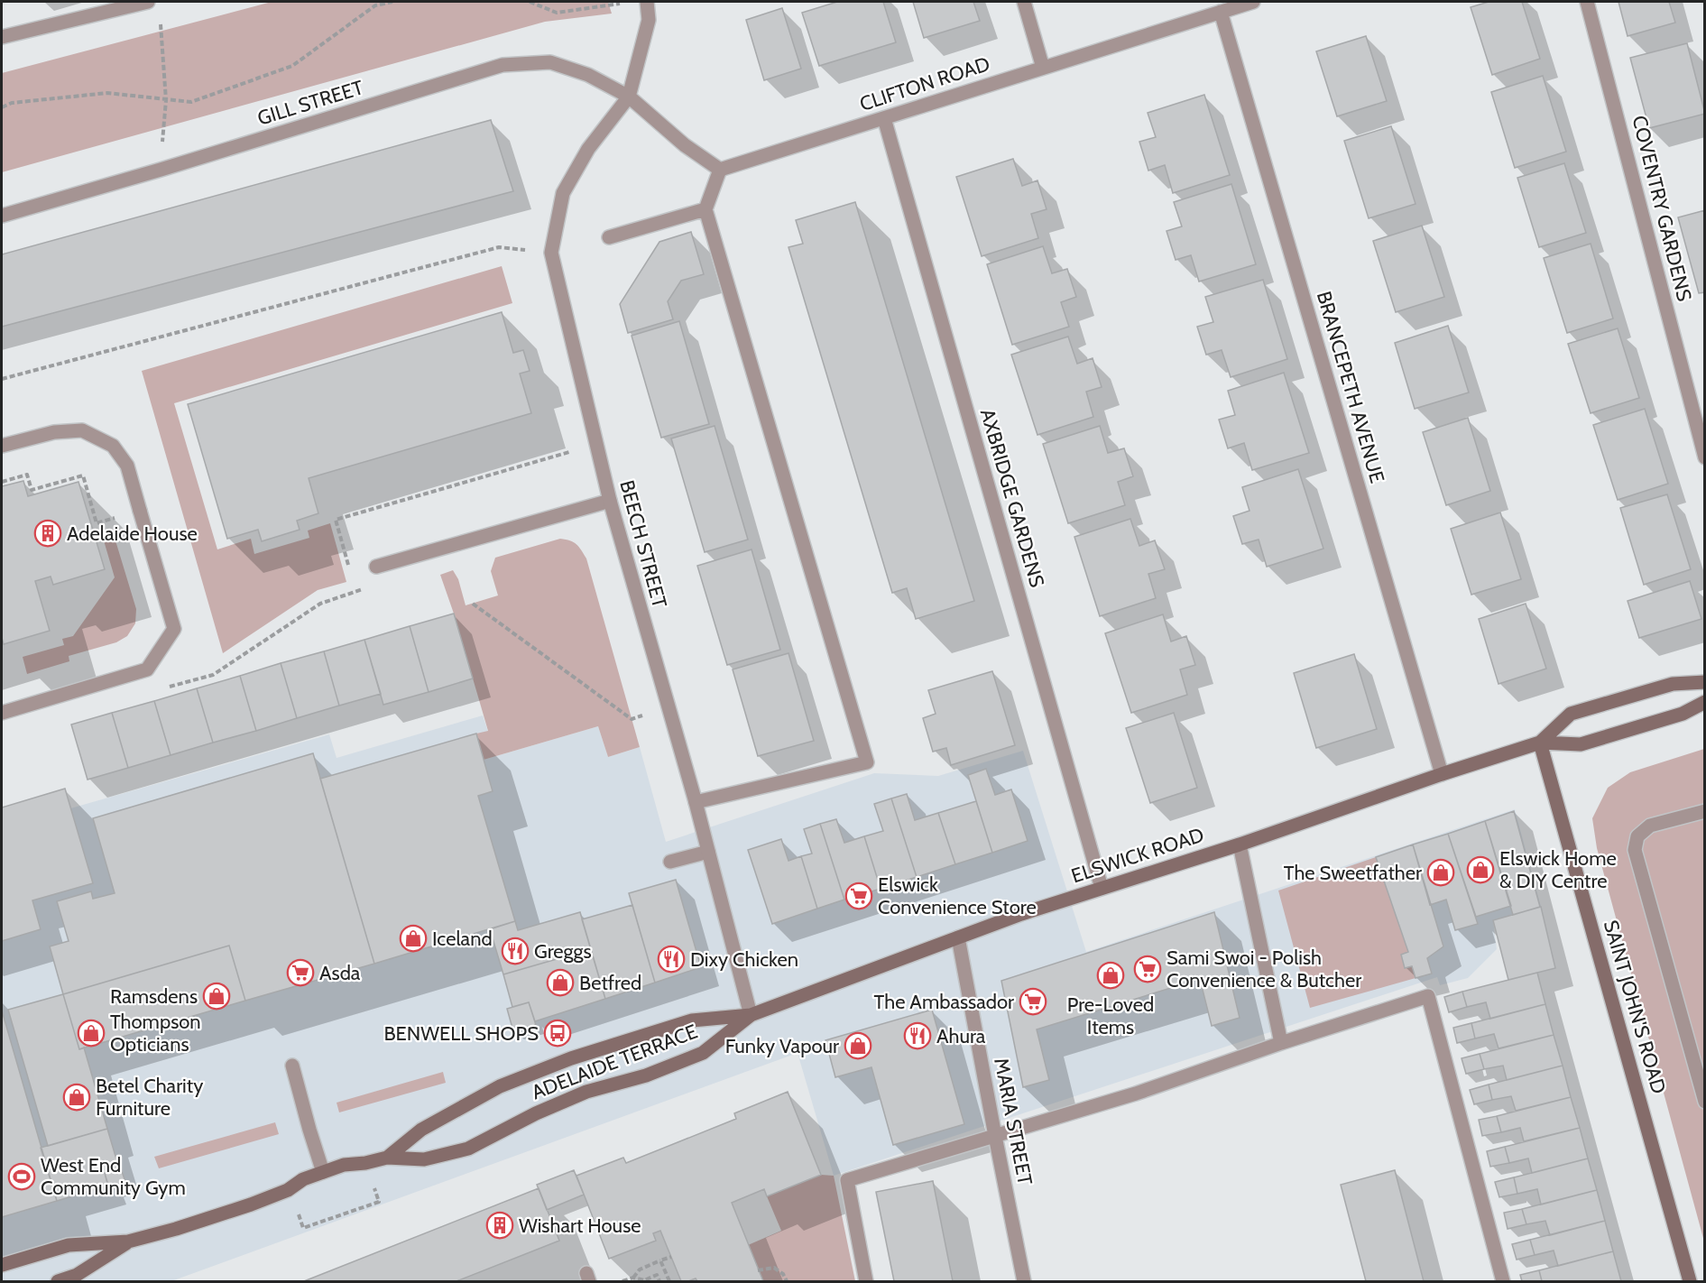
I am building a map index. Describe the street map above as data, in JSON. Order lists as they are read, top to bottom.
{
  "streets": {
    "main road": ["ELSWICK ROAD", "SAINT JOHN'S ROAD", "ADELAIDE TERRACE"],
    "street": [
      "CLIFTON ROAD",
      "GILL STREET",
      "COVENTRY GARDENS",
      "BRANCEPETH AVENUE",
      "AXBRIDGE GARDENS",
      "BEECH STREET",
      "MARIA STREET"
    ]
  },
  "crossings": [
    ["CLIFTON ROAD", "BRANCEPETH AVENUE"],
    ["CLIFTON ROAD", "AXBRIDGE GARDENS"],
    ["GILL STREET", "BEECH STREET"],
    ["BRANCEPETH AVENUE", "ELSWICK ROAD"],
    ["AXBRIDGE GARDENS", "ELSWICK ROAD"],
    ["BEECH STREET", "ELSWICK ROAD"],
    ["BEECH STREET", "ADELAIDE TERRACE"],
    ["ELSWICK ROAD", "SAINT JOHN'S ROAD"],
    ["ELSWICK ROAD", "ADELAIDE TERRACE"],
    ["ELSWICK ROAD", "MARIA STREET"]
  ],
  "places": {
    "building": ["Adelaide House", "Wishart House"],
    "shop": [
      "Elswick Home & DIY Centre",
      "The Sweetfather",
      "Iceland",
      "Pre-Loved Items",
      "Betfred",
      "Ramsdens",
      "Thompson Opticians",
      "Funky Vapour",
      "Betel Charity Furniture"
    ],
    "supermarket": [
      "Elswick Convenience Store",
      "Sami Swoi - Polish Convenience & Butcher",
      "Asda",
      "The Ambassador"
    ],
    "restaurant": ["Greggs", "Dixy Chicken", "Ahura"],
    "bus stop": ["BENWELL SHOPS"],
    "sports": ["West End Community Gym"]
  }
}
